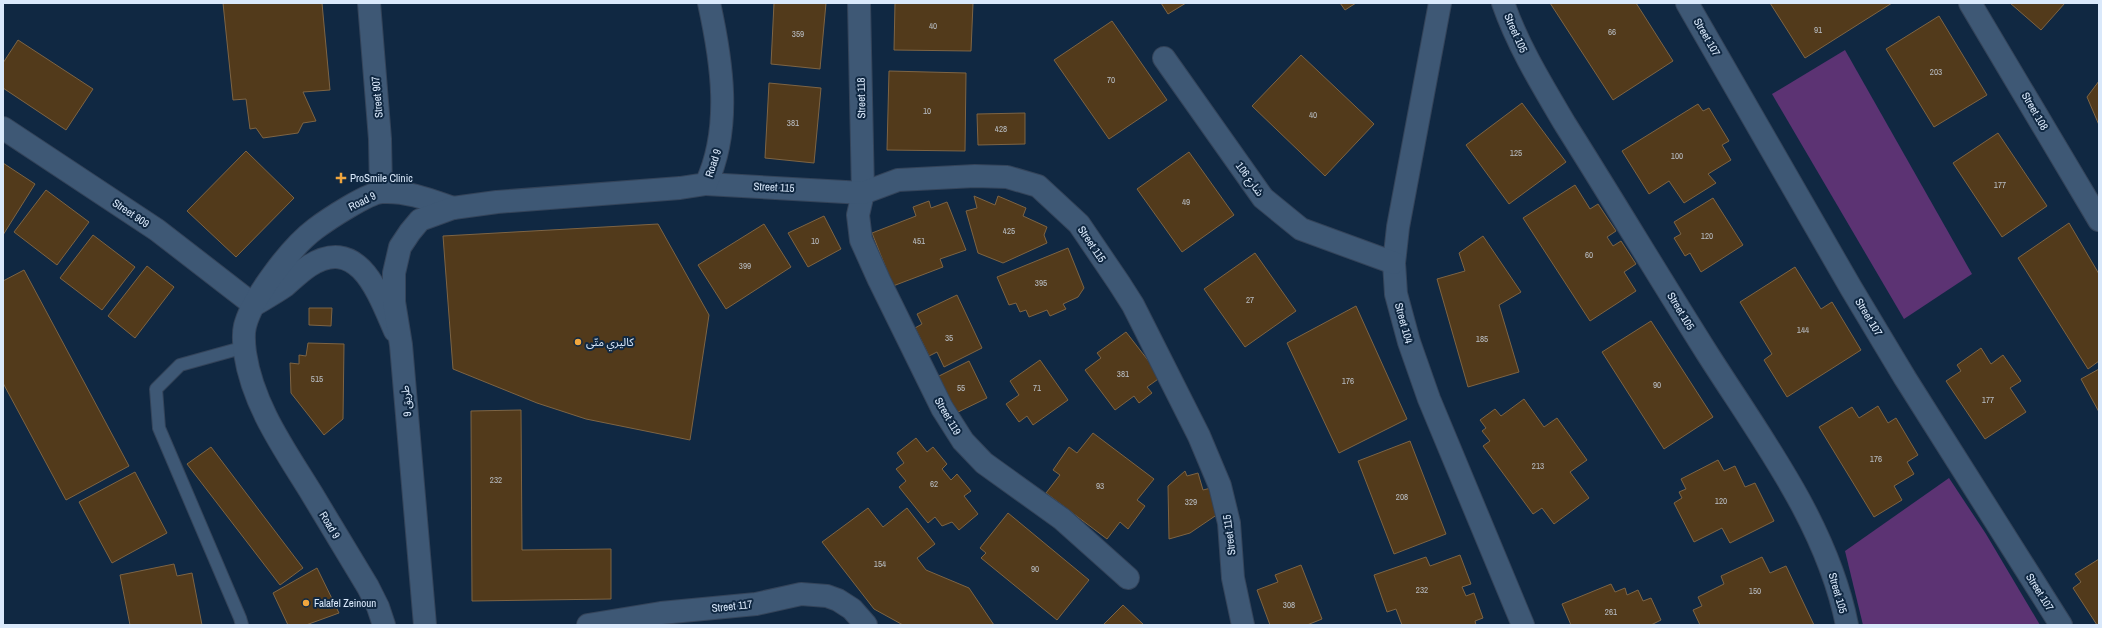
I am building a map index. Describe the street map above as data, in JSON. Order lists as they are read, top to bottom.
{
  "streets": {
    "street": [
      "Street 105",
      "Street 107",
      "Street 907",
      "Street 118",
      "Street 108",
      "Road 9",
      "شارع 106",
      "Street 115",
      "Street 909",
      "Street 104",
      "9 طريق",
      "Street 119",
      "Street 117"
    ]
  },
  "crossings": [
    ["Street 907", "Road 9"],
    ["Street 118", "Street 115"],
    ["Street 118", "Street 119"],
    ["Road 9", "Street 115"],
    ["Road 9", "Street 909"],
    ["Road 9", "9 طريق"],
    ["شارع 106", "Street 104"],
    ["Street 115", "Street 119"]
  ],
  "places": {
    "health": ["ProSmile Clinic"],
    "other": ["كاليري متّى", "Falafel Zeinoun"]
  },
  "house_numbers": [
    "40",
    "91",
    "66",
    "359",
    "203",
    "70",
    "10",
    "40",
    "381",
    "428",
    "125",
    "100",
    "177",
    "49",
    "425",
    "120",
    "10",
    "451",
    "60",
    "399",
    "395",
    "27",
    "144",
    "35",
    "185",
    "381",
    "515",
    "176",
    "90",
    "55",
    "71",
    "177",
    "176",
    "213",
    "232",
    "62",
    "93",
    "208",
    "120",
    "329",
    "154",
    "90",
    "232",
    "150",
    "308",
    "261"
  ]
}
